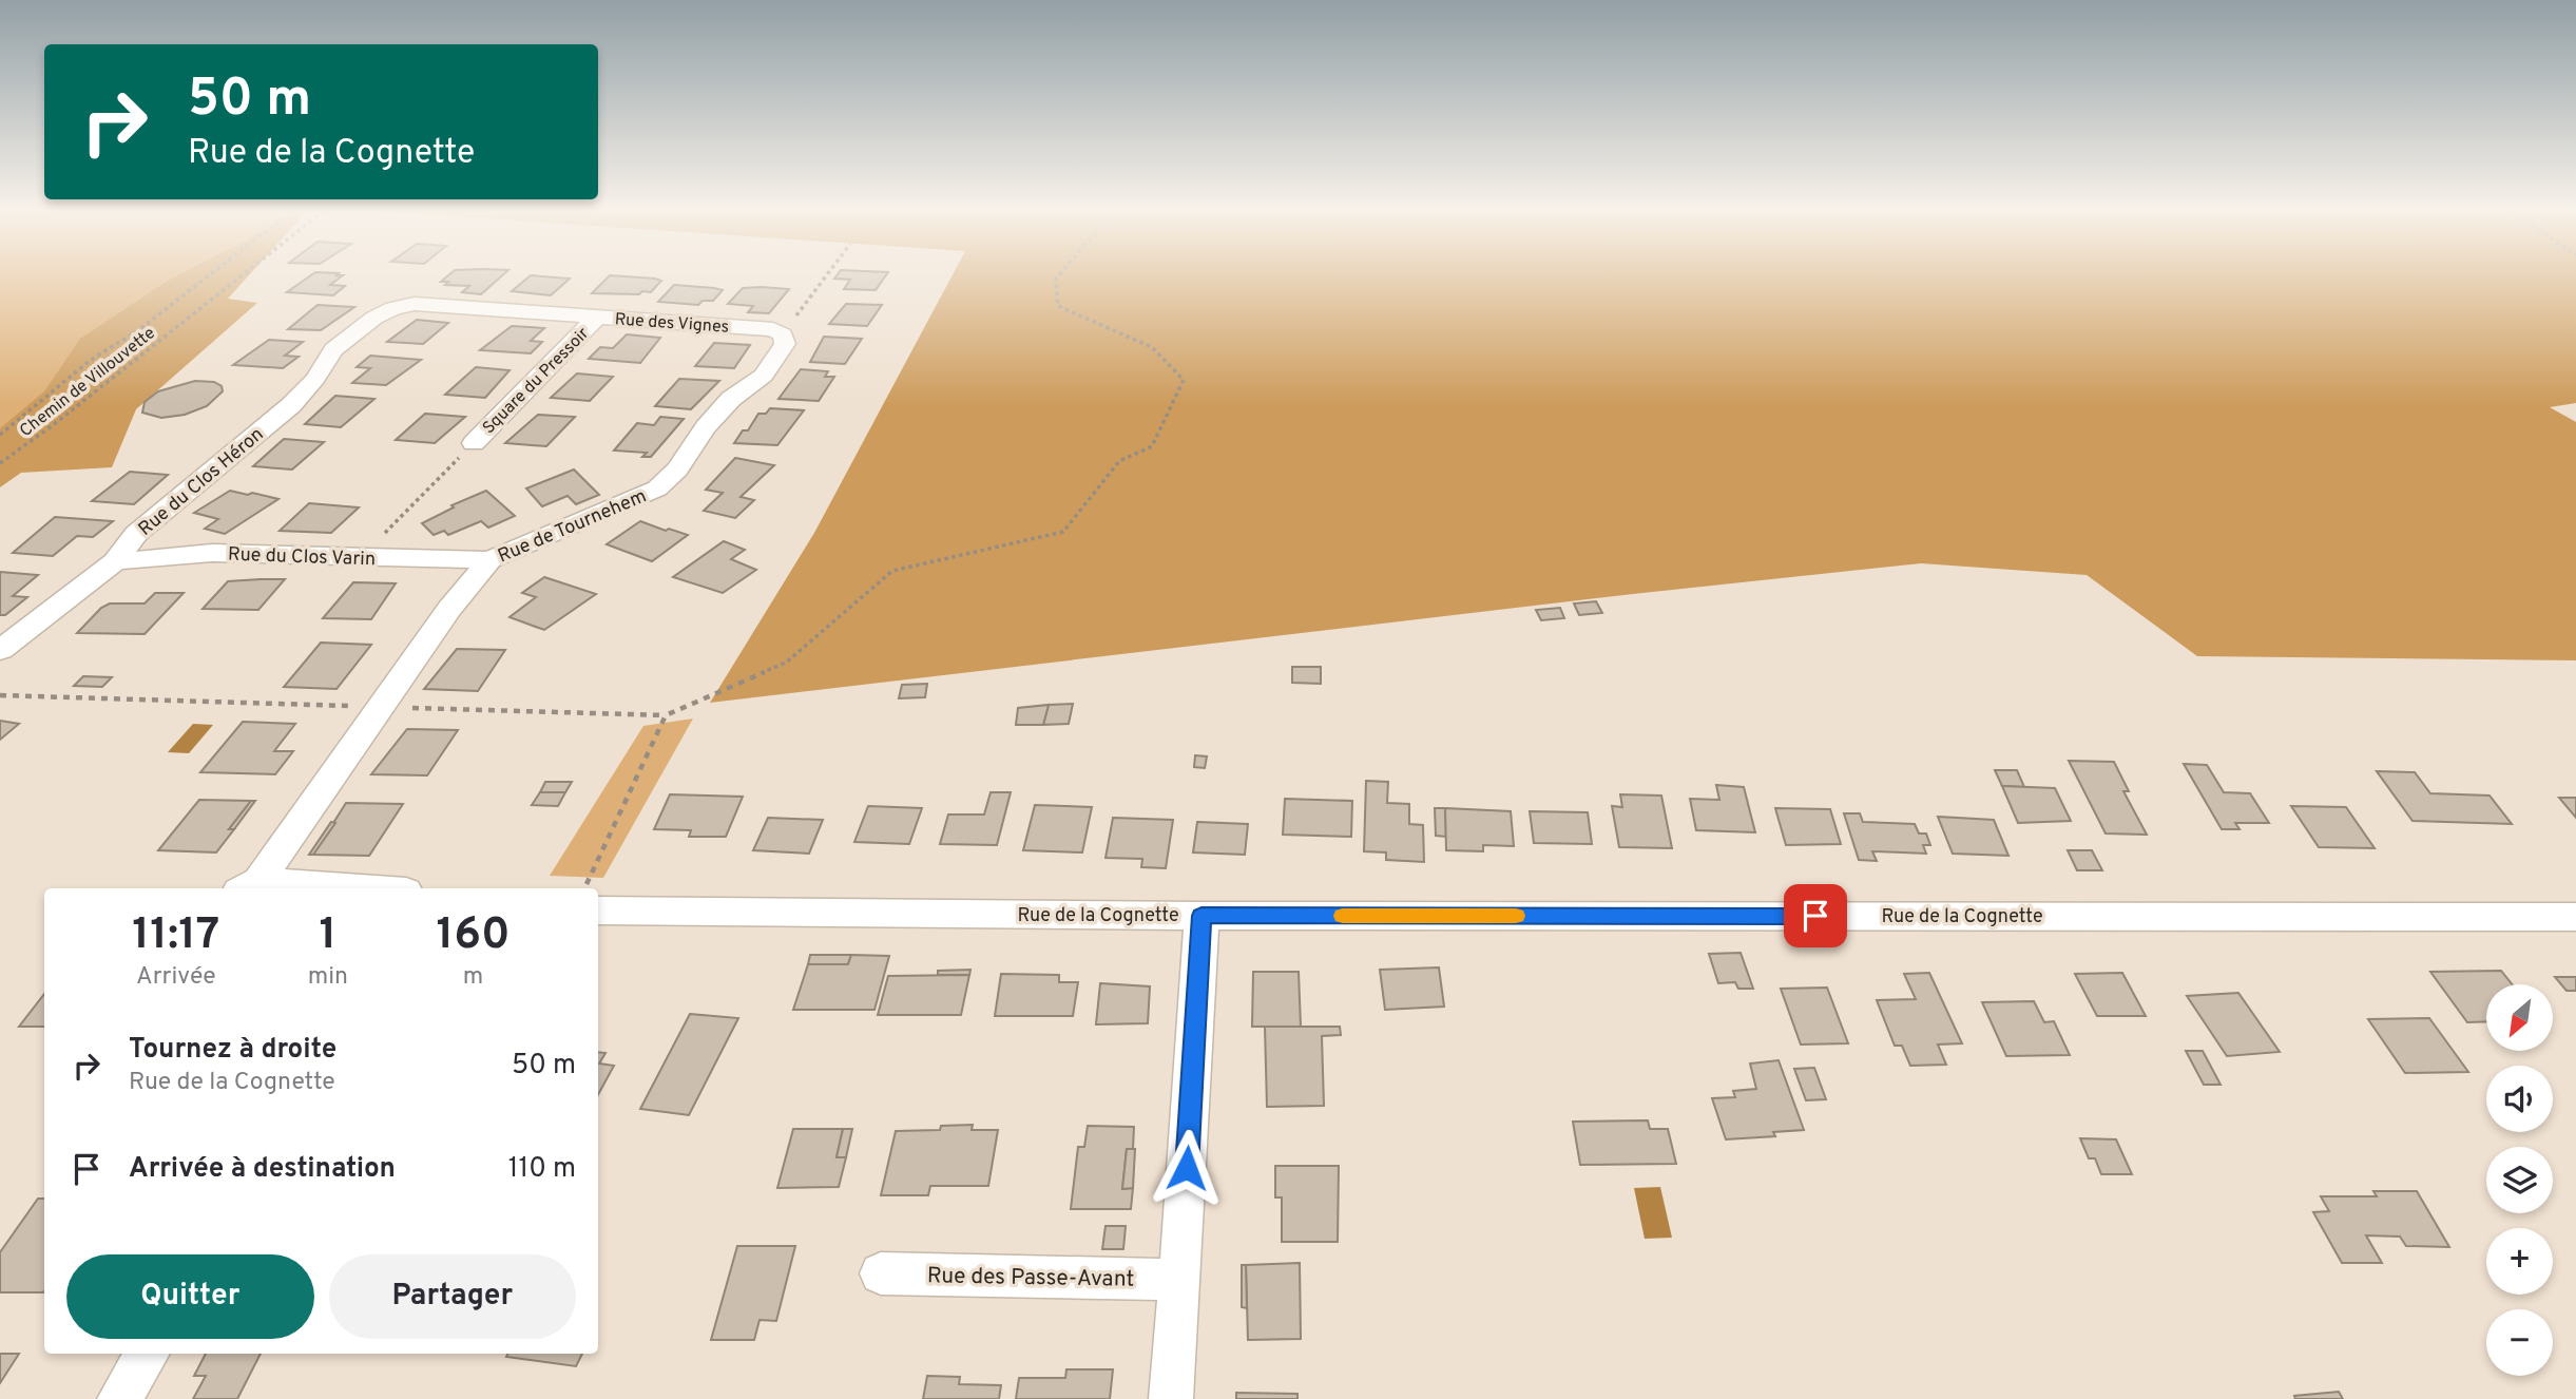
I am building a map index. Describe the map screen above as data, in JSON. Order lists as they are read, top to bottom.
{
  "streets": {
    "street": [
      "Rue des Vignes",
      "Square du Pressoir",
      "Rue du Clos Héron",
      "Rue de Tournehem",
      "Rue du Clos Varin",
      "Rue de la Cognette",
      "Rue des Passe-Avant"
    ],
    "path": ["Chemin de Villouvette"]
  },
  "crossings": [
    ["Rue des Vignes", "Square du Pressoir"],
    ["Rue des Vignes", "Rue du Clos Héron"],
    ["Rue des Vignes", "Rue de Tournehem"],
    ["Rue du Clos Héron", "Rue du Clos Varin"],
    ["Rue de Tournehem", "Rue du Clos Varin"]
  ],
  "north": "bottom left",
  "page": {
    "turn": ["50 m", "Rue de la Cognette"],
    "eta": [
      "11:17",
      "Arrivée",
      "1",
      "min",
      "160",
      "m"
    ],
    "map_buttons": ["+", "−"],
    "list": [
      {
        "name": "Tournez à droite",
        "note": "Rue de la Cognette",
        "value": "50 m"
      },
      {
        "name": "Arrivée à destination",
        "value": "110 m"
      }
    ],
    "buttons": ["Quitter", "Partager"]
  }
}
